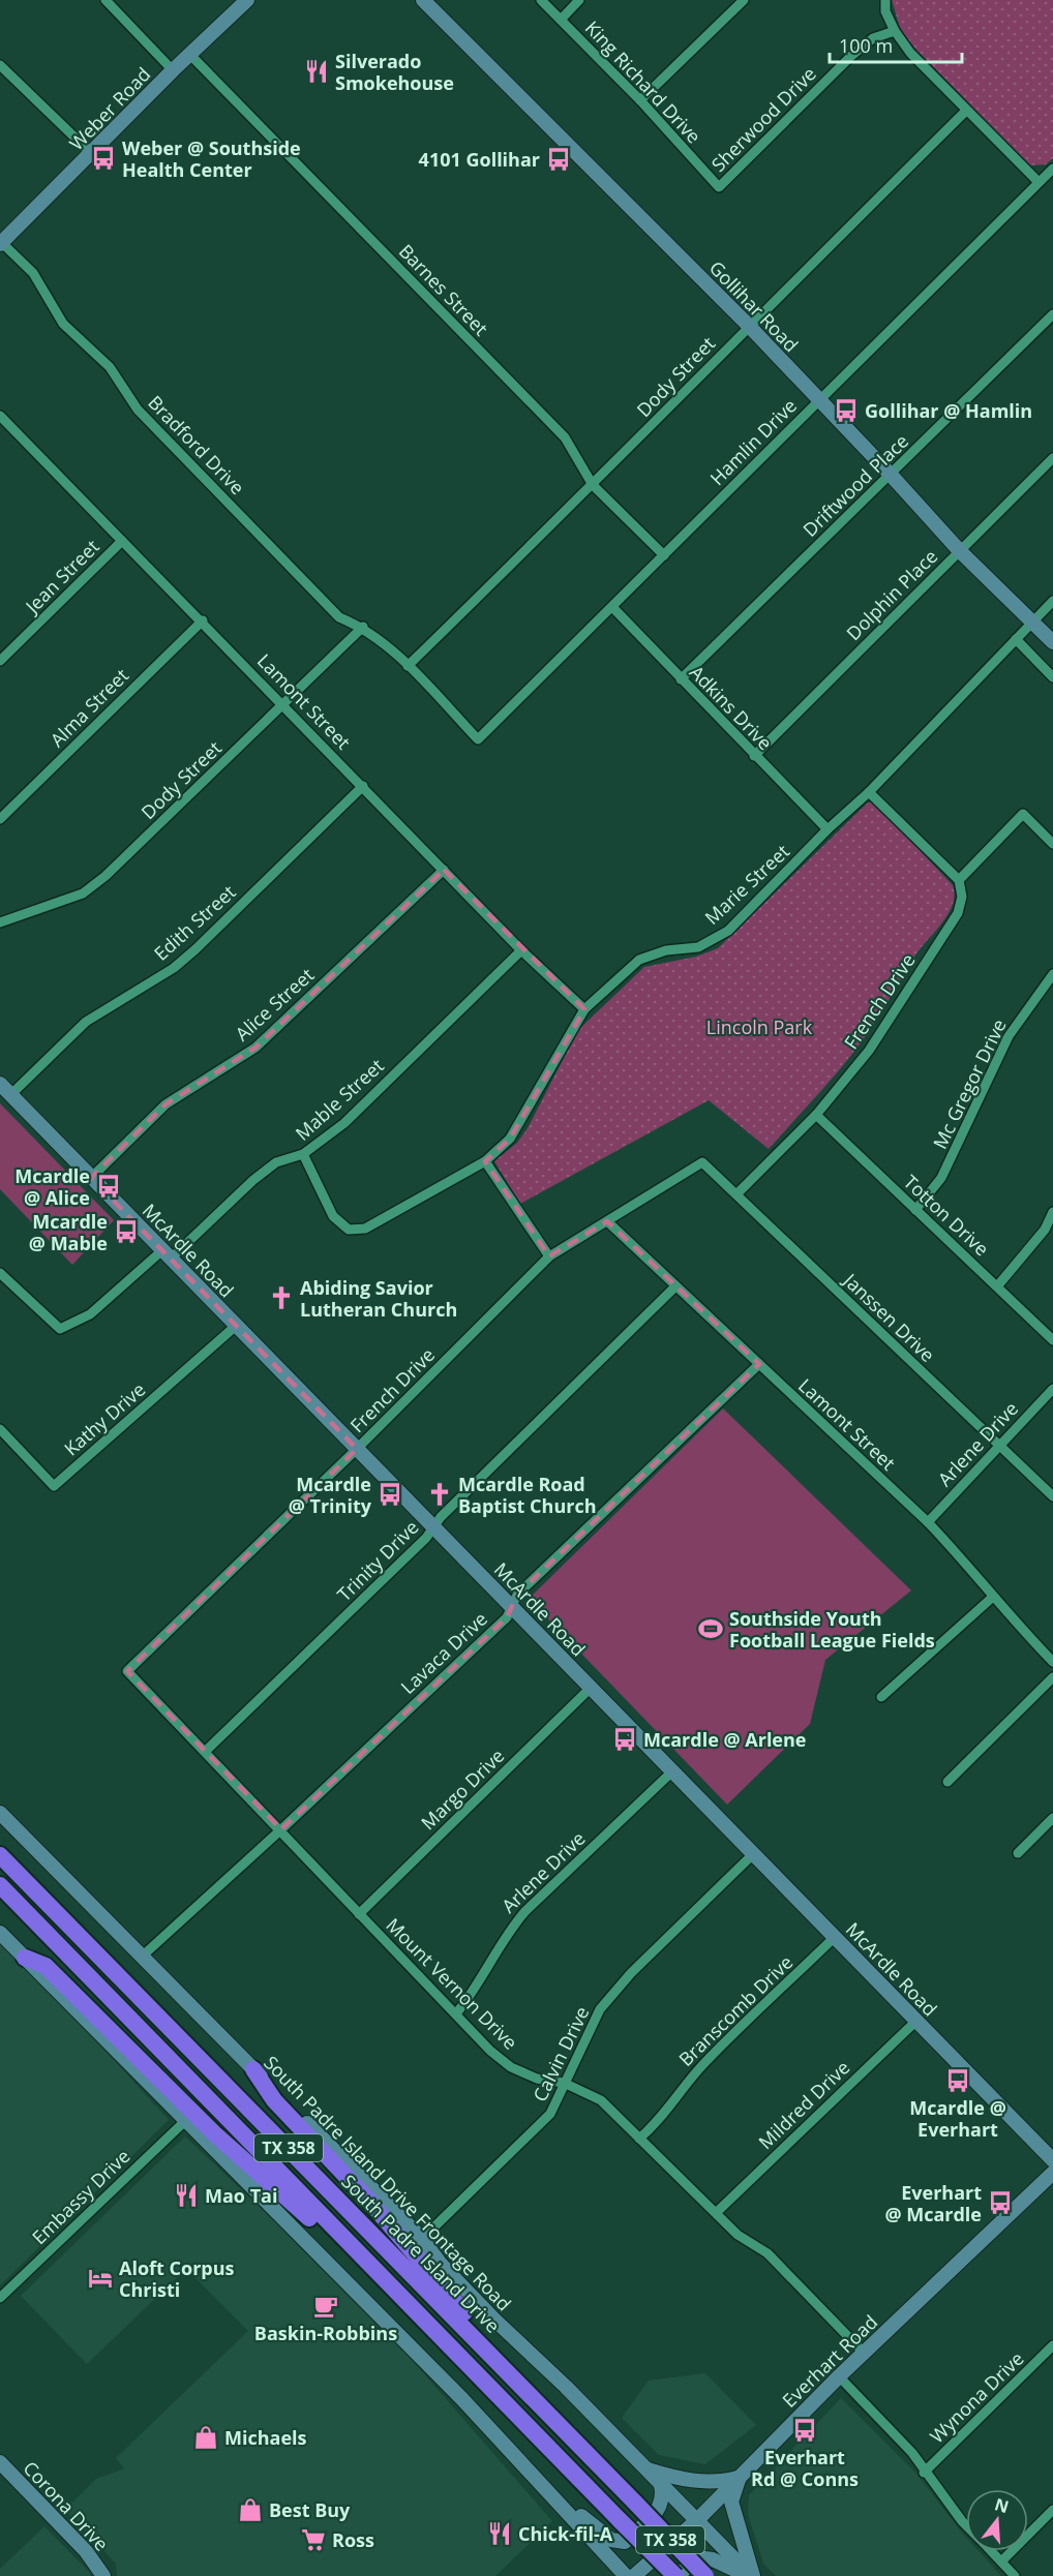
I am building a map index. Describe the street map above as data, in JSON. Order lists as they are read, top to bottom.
{
  "streets": {
    "highway": ["TX 358", "South Padre Island Drive"],
    "main road": [
      "Weber Road",
      "Gollihar Road",
      "McArdle Road",
      "South Padre Island Drive Frontage Road",
      "Everhart Road",
      "Corona Drive"
    ],
    "street": [
      "King Richard Drive",
      "Sherwood Drive",
      "Barnes Street",
      "Dody Street",
      "Hamlin Drive",
      "Bradford Drive",
      "Driftwood Place",
      "Jean Street",
      "Dolphin Place",
      "Lamont Street",
      "Alma Street",
      "Adkins Drive",
      "Marie Street",
      "Edith Street",
      "French Drive",
      "Alice Street",
      "Mc Gregor Drive",
      "Mable Street",
      "Totton Drive",
      "Janssen Drive",
      "Kathy Drive",
      "Arlene Drive",
      "Trinity Drive",
      "Lavaca Drive",
      "Margo Drive",
      "Mount Vernon Drive",
      "Branscomb Drive",
      "Calvin Drive",
      "Mildred Drive",
      "Embassy Drive",
      "Wynona Drive"
    ]
  },
  "crossings": [
    ["King Richard Drive", "Sherwood Drive"],
    ["Weber Road", "Barnes Street"],
    ["Weber Road", "Bradford Drive"],
    ["Barnes Street", "Dody Street"],
    ["Barnes Street", "Hamlin Drive"],
    ["Gollihar Road", "Dody Street"],
    ["Gollihar Road", "Hamlin Drive"],
    ["Gollihar Road", "Driftwood Place"],
    ["Gollihar Road", "Dolphin Place"],
    ["Gollihar Road", "Marie Street"],
    ["Dody Street", "Hamlin Drive"],
    ["Dody Street", "Bradford Drive"],
    ["Dody Street", "Lamont Street"],
    ["Hamlin Drive", "Adkins Drive"],
    ["Driftwood Place", "Adkins Drive"],
    ["Jean Street", "Lamont Street"],
    ["Dolphin Place", "Adkins Drive"],
    ["Lamont Street", "Alma Street"],
    ["Lamont Street", "Marie Street"],
    ["Lamont Street", "Edith Street"],
    ["Lamont Street", "French Drive"],
    ["Lamont Street", "Alice Street"],
    ["Lamont Street", "Mable Street"],
    ["Lamont Street", "Arlene Drive"],
    ["Lamont Street", "Trinity Drive"],
    ["Lamont Street", "Lavaca Drive"],
    ["Adkins Drive", "Marie Street"],
    ["Marie Street", "Mable Street"],
    ["Edith Street", "McArdle Road"],
    ["French Drive", "Totton Drive"],
    ["French Drive", "McArdle Road"],
    ["French Drive", "Janssen Drive"],
    ["French Drive", "Mount Vernon Drive"],
    ["Alice Street", "McArdle Road"],
    ["Mc Gregor Drive", "Totton Drive"],
    ["Mable Street", "McArdle Road"],
    ["McArdle Road", "Kathy Drive"],
    ["McArdle Road", "Arlene Drive"],
    ["McArdle Road", "Trinity Drive"],
    ["McArdle Road", "Lavaca Drive"],
    ["McArdle Road", "Margo Drive"],
    ["McArdle Road", "Branscomb Drive"],
    ["McArdle Road", "Calvin Drive"],
    ["McArdle Road", "Mildred Drive"],
    ["Janssen Drive", "Arlene Drive"],
    ["Arlene Drive", "Mount Vernon Drive"],
    ["Trinity Drive", "Mount Vernon Drive"],
    ["Lavaca Drive", "Mount Vernon Drive"],
    ["Lavaca Drive", "South Padre Island Drive Frontage Road"],
    ["Margo Drive", "Mount Vernon Drive"],
    ["Mount Vernon Drive", "Branscomb Drive"],
    ["Mount Vernon Drive", "Calvin Drive"],
    ["Mount Vernon Drive", "Mildred Drive"],
    ["Mount Vernon Drive", "Everhart Road"],
    ["Calvin Drive", "South Padre Island Drive Frontage Road"],
    ["South Padre Island Drive Frontage Road", "Everhart Road"]
  ],
  "parks": ["Lincoln Park"],
  "places": {
    "restaurant": ["Silverado Smokehouse", "Mao Tai", "Chick-fil-A"],
    "bus stop": [
      "Weber @ Southside Health Center",
      "4101 Gollihar",
      "Gollihar @ Hamlin",
      "Mcardle @ Alice",
      "Mcardle @ Mable",
      "Mcardle @ Trinity",
      "Mcardle @ Arlene",
      "Mcardle @ Everhart",
      "Everhart @ Mcardle",
      "Everhart Rd @ Conns"
    ],
    "church": ["Abiding Savior Lutheran Church", "Mcardle Road Baptist Church"],
    "sports": ["Southside Youth Football League Fields"],
    "hotel": ["Aloft Corpus Christi"],
    "cafe": ["Baskin-Robbins"],
    "shop": ["Michaels", "Best Buy"],
    "supermarket": ["Ross"]
  },
  "scale_bar": "100 m",
  "north": "top"
}
